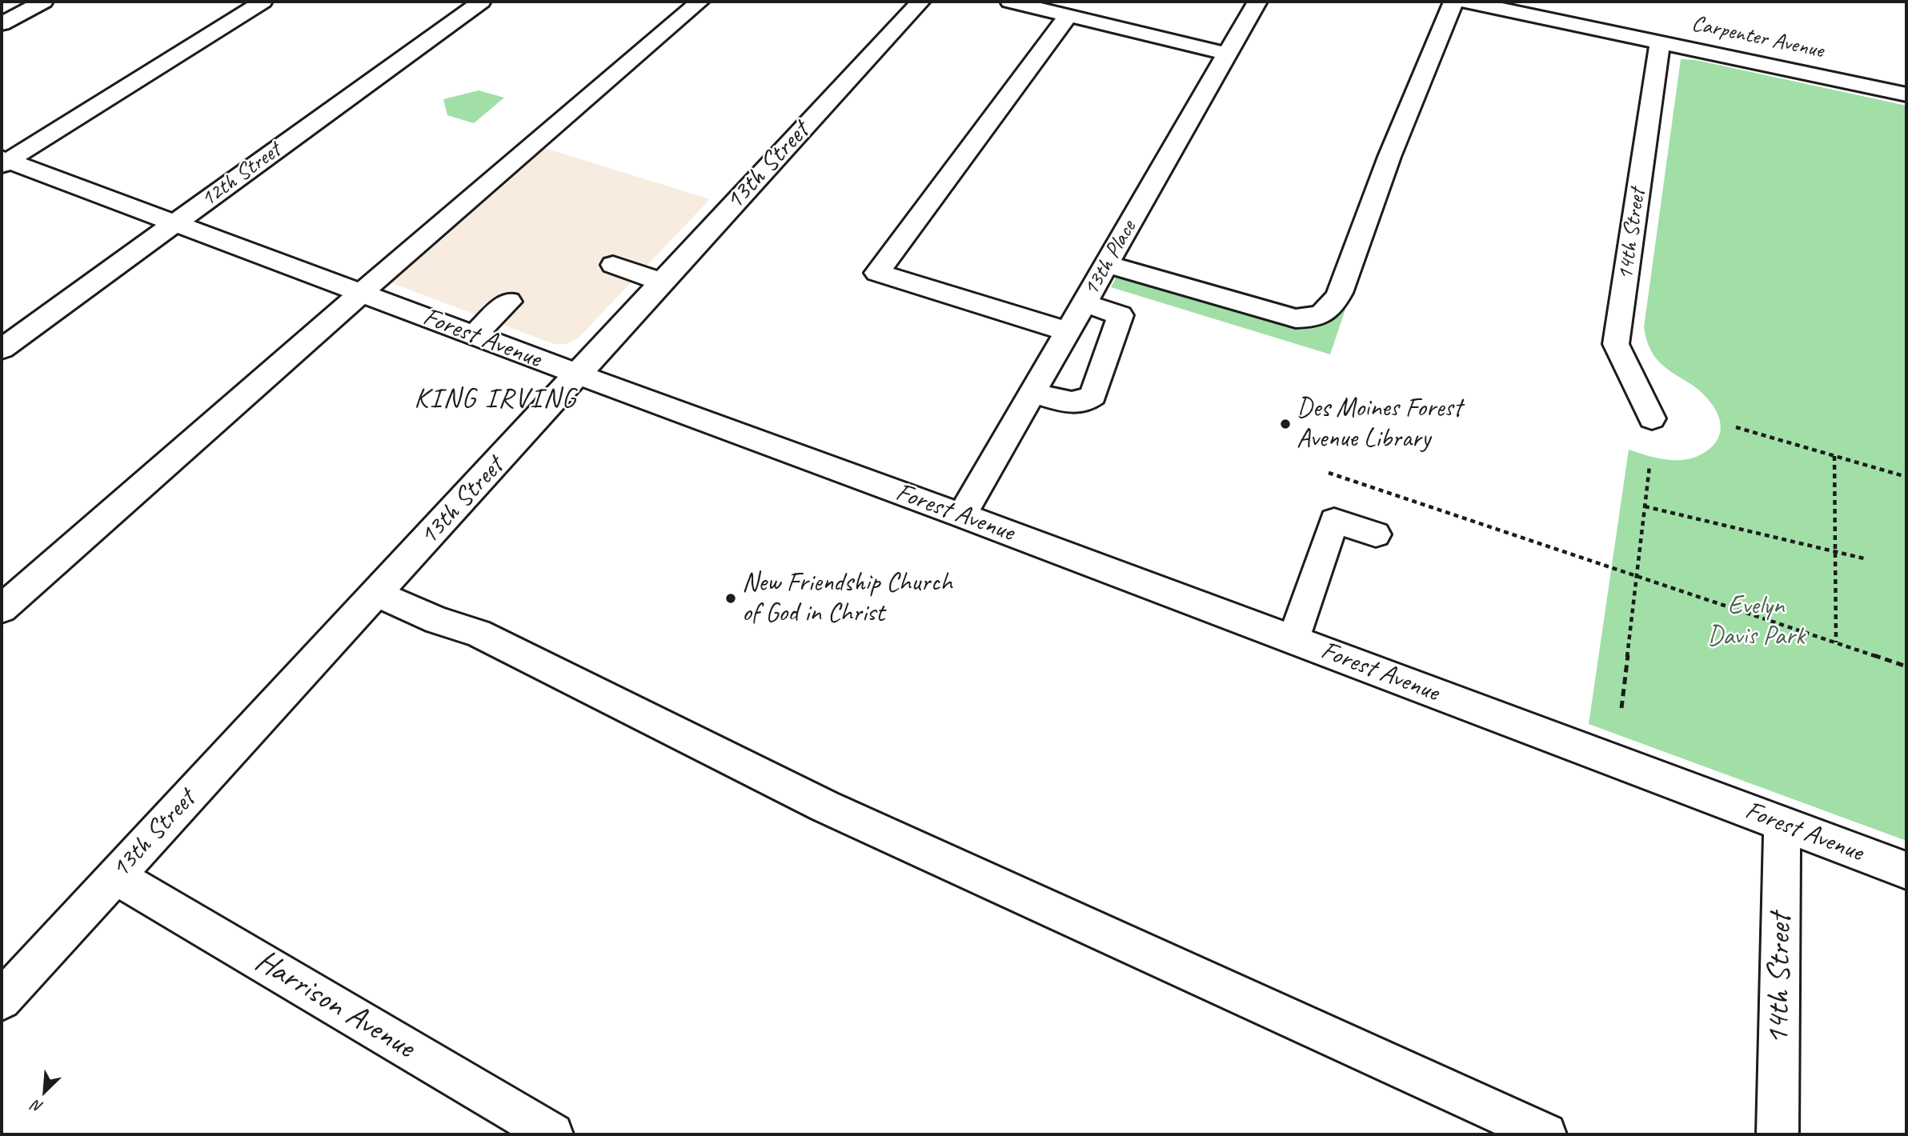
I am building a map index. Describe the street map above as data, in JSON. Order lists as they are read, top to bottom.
{
  "streets": {
    "street": [
      "Carpenter Avenue",
      "13th Street",
      "12th Street",
      "14th Street",
      "13th Place",
      "Forest Avenue",
      "Harrison Avenue"
    ]
  },
  "crossings": [
    ["Carpenter Avenue", "14th Street"],
    ["13th Street", "Forest Avenue"],
    ["13th Street", "Harrison Avenue"],
    ["12th Street", "Forest Avenue"],
    ["14th Street", "Forest Avenue"],
    ["13th Place", "Forest Avenue"]
  ],
  "districts": ["KING IRVING"],
  "parks": ["Evelyn Davis Park"],
  "places": ["Des Moines Forest Avenue Library", "New Friendship Church of God in Christ"],
  "north": "bottom left"
}
